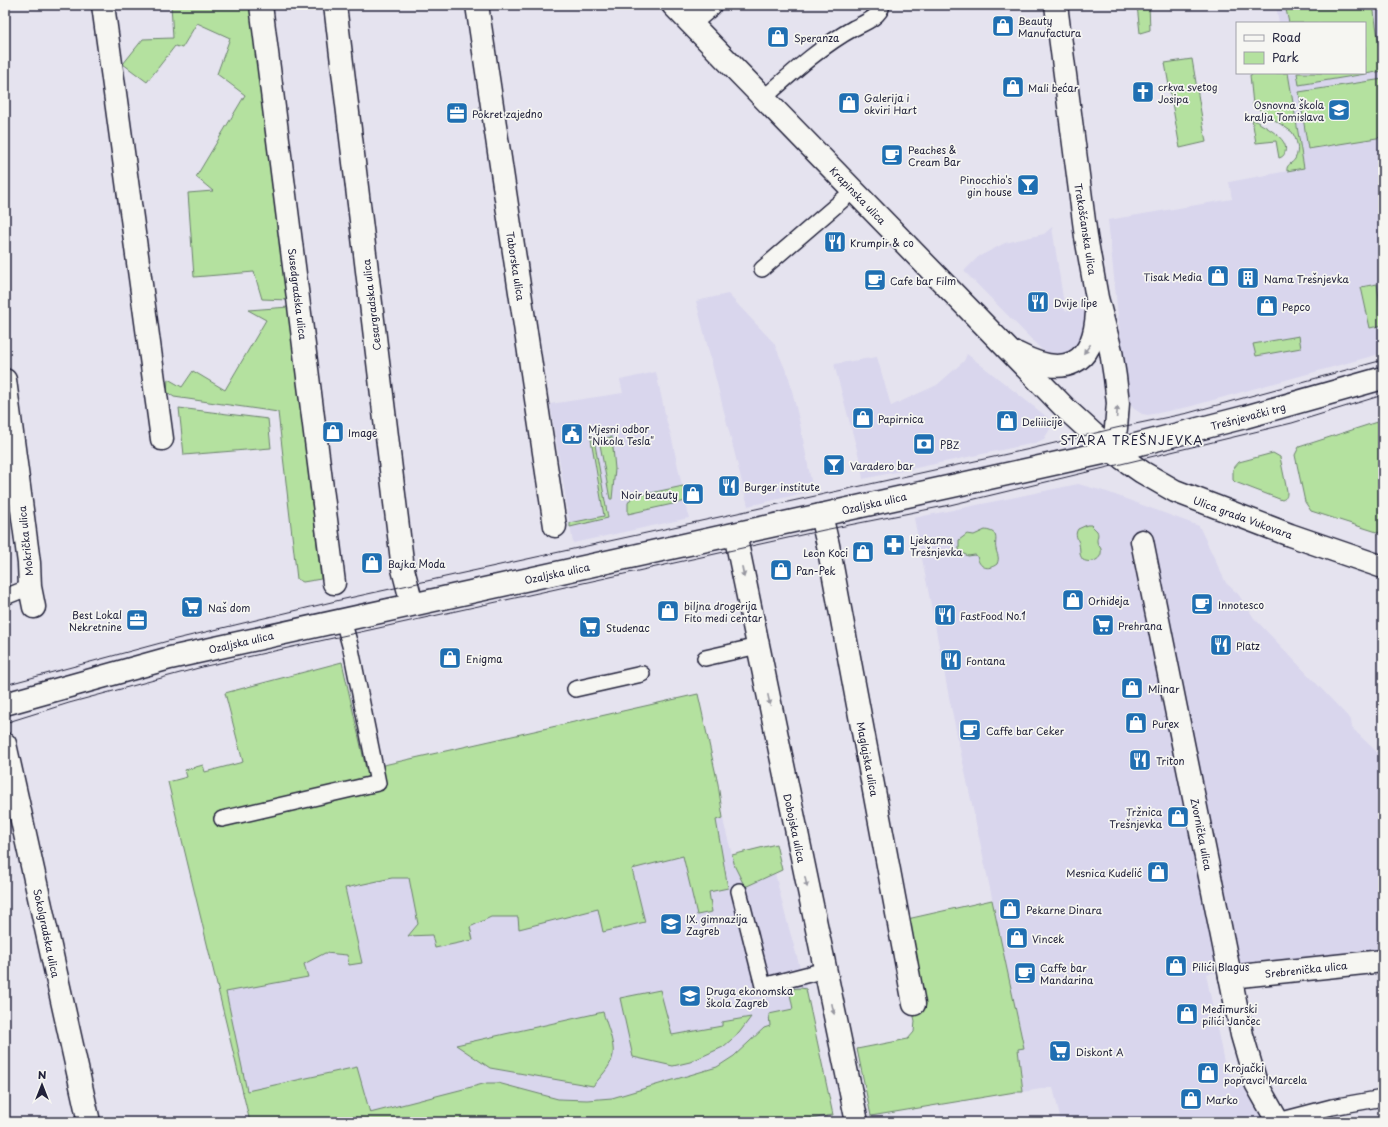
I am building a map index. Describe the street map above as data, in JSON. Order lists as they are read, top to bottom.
{
  "streets": {
    "street": [
      "Krapinska ulica",
      "Trakošćanska ulica",
      "Taborska ulica",
      "Susedgradska ulica",
      "Cesargradska ulica",
      "Trešnjevački trg",
      "Ozaljska ulica",
      "Ulica grada Vukovara",
      "Mokrička ulica",
      "Maglajska ulica",
      "Dobojska ulica",
      "Zvornička ulica",
      "Sokolgradska ulica",
      "Srebrenička ulica"
    ]
  },
  "crossings": [
    ["Krapinska ulica", "Trakošćanska ulica"],
    ["Krapinska ulica", "Trešnjevački trg"],
    ["Krapinska ulica", "Ozaljska ulica"],
    ["Krapinska ulica", "Ulica grada Vukovara"],
    ["Trakošćanska ulica", "Trešnjevački trg"],
    ["Trakošćanska ulica", "Ozaljska ulica"],
    ["Trakošćanska ulica", "Ulica grada Vukovara"],
    ["Cesargradska ulica", "Ozaljska ulica"],
    ["Trešnjevački trg", "Ozaljska ulica"],
    ["Trešnjevački trg", "Ulica grada Vukovara"],
    ["Ozaljska ulica", "Ulica grada Vukovara"],
    ["Ozaljska ulica", "Maglajska ulica"],
    ["Ozaljska ulica", "Dobojska ulica"],
    ["Zvornička ulica", "Srebrenička ulica"]
  ],
  "one_way": ["Dobojska ulica"],
  "districts": ["STARA TREŠNJEVKA"],
  "places": {
    "shop": [
      "Beauty Manufactura",
      "Speranza",
      "Mali bećar",
      "Galerija i okviri Hart",
      "Tisak Media",
      "Pepco",
      "Papirnica",
      "Deliiicije",
      "Image",
      "Noir beauty",
      "Leon Koci",
      "Bajka Moda",
      "Pan-Pek",
      "Orhideja",
      "biljna drogerija Fito medi centar",
      "Enigma",
      "Mlinar",
      "Purex",
      "Tržnica Trešnjevka",
      "Mesnica Kudelić",
      "Pekarne Dinara",
      "Vincek",
      "Pilići Blagus",
      "Međimurski pilići Jančec",
      "Krojački popravci Marcela",
      "Marko"
    ],
    "church": ["crkva svetog Josipa"],
    "school or university": ["Osnovna škola kralja Tomislava", "IX. gimnazija Zagreb", "Druga ekonomska škola Zagreb"],
    "office": ["Pokret zajedno", "Best Lokal Nekretnine"],
    "cafe": [
      "Peaches & Cream Bar",
      "Cafe bar Film",
      "Innotesco",
      "Caffe bar Ceker",
      "Caffe bar Mandarina"
    ],
    "bar": ["Pinocchio's gin house", "Varadero bar"],
    "restaurant": [
      "Krumpir & co",
      "Dvije lipe",
      "Burger institute",
      "FastFood No.1",
      "Platz",
      "Fontana",
      "Triton"
    ],
    "building": ["Nama Trešnjevka"],
    "public building": ["Mjesni odbor \"Nikola Tesla\""],
    "bank": ["PBZ"],
    "pharmacy": ["Ljekarna Trešnjevka"],
    "supermarket": [
      "Naš dom",
      "Prehrana",
      "Studenac",
      "Diskont A"
    ]
  },
  "legend": ["Road", "Park"],
  "north": "top"
}
